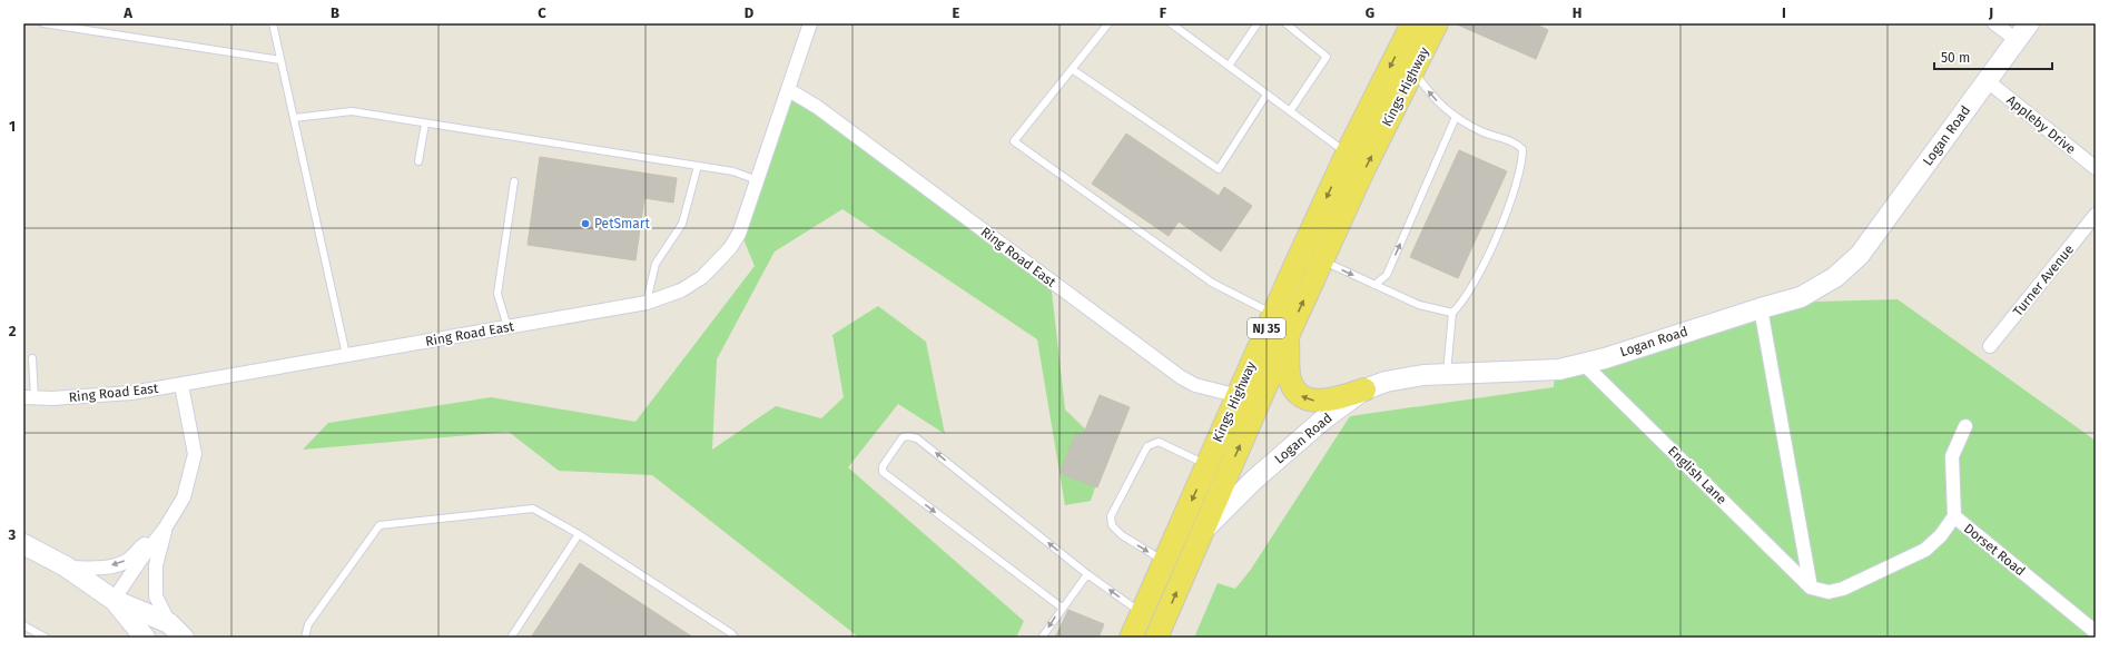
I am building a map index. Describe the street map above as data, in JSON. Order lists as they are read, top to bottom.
{
  "streets": {
    "main road": ["Kings Highway", "NJ 35"],
    "street": [
      "Appleby Drive",
      "Logan Road",
      "Ring Road East",
      "Turner Avenue",
      "English Lane",
      "Dorset Road"
    ]
  },
  "crossings": [
    ["Kings Highway", "Logan Road"],
    ["Kings Highway", "Ring Road East"],
    ["Appleby Drive", "Logan Road"],
    ["Logan Road", "English Lane"],
    ["English Lane", "Dorset Road"]
  ],
  "places": ["PetSmart"],
  "scale_bar": "50 m",
  "grid": {
    "columns": [
      "A",
      "B",
      "C",
      "D",
      "E",
      "F",
      "G",
      "H",
      "I",
      "J"
    ],
    "rows": ["1", "2", "3"]
  }
}
